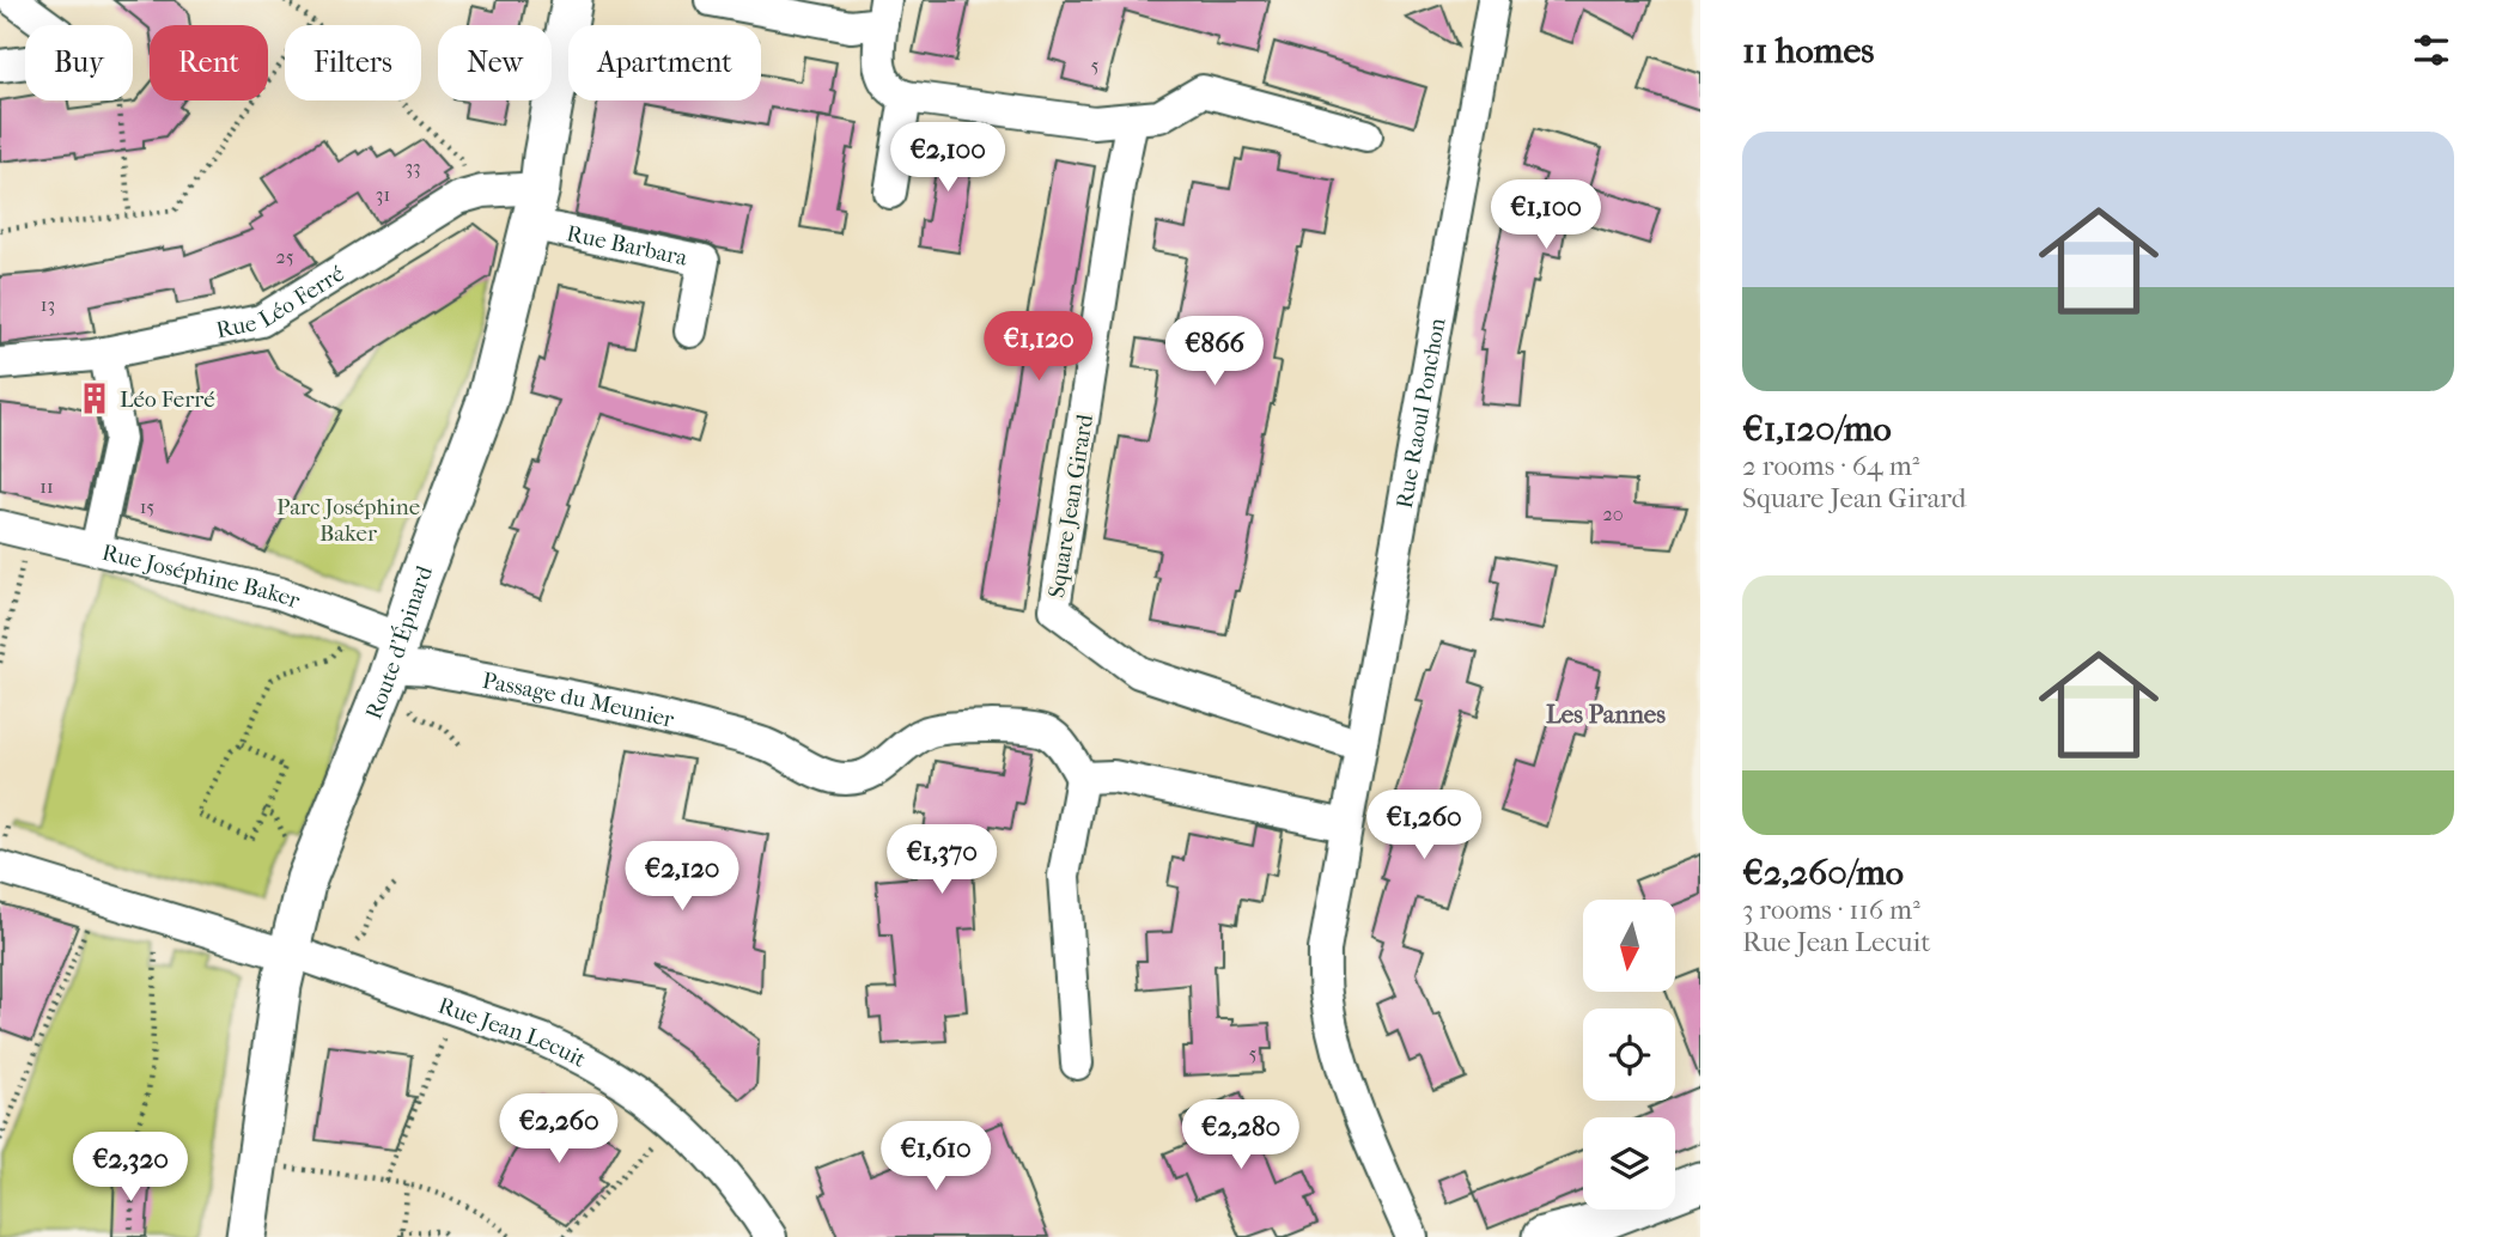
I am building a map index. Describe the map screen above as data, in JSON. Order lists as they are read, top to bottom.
{
  "streets": {
    "main road": ["Route d'Épinard"],
    "street": [
      "Rue Barbara",
      "Rue Léo Ferré",
      "Rue Raoul Ponchon",
      "Square Jean Girard",
      "Rue Joséphine Baker",
      "Passage du Meunier",
      "Rue Jean Lecuit"
    ]
  },
  "crossings": [
    ["Rue Barbara", "Rue Léo Ferré"],
    ["Rue Barbara", "Route d'Épinard"],
    ["Rue Léo Ferré", "Route d'Épinard"],
    ["Rue Raoul Ponchon", "Square Jean Girard"],
    ["Rue Joséphine Baker", "Route d'Épinard"],
    ["Rue Joséphine Baker", "Passage du Meunier"],
    ["Route d'Épinard", "Passage du Meunier"],
    ["Route d'Épinard", "Rue Jean Lecuit"]
  ],
  "districts": ["Les Pannes"],
  "parks": ["Parc Joséphine Baker"],
  "places": {
    "building": ["Léo Ferré"]
  },
  "house_numbers": [
    "5",
    "33",
    "31",
    "25",
    "13",
    "11",
    "15",
    "20",
    "5"
  ],
  "north": "bottom",
  "page": {
    "heading": "11 homes",
    "chip": [
      "Buy",
      "Rent",
      "Filters",
      "New",
      "Apartment"
    ],
    "list": [
      {
        "name": "€1,120/mo",
        "note": "2 rooms · 64 m² · Square Jean Girard"
      },
      {
        "name": "€2,260/mo",
        "note": "3 rooms · 116 m² · Rue Jean Lecuit"
      }
    ],
    "price": [
      "€2,100",
      "€1,100",
      "€1,120",
      "€866",
      "€1,260",
      "€1,370",
      "€2,120",
      "€2,260",
      "€2,280",
      "€1,610",
      "€2,320"
    ]
  }
}
